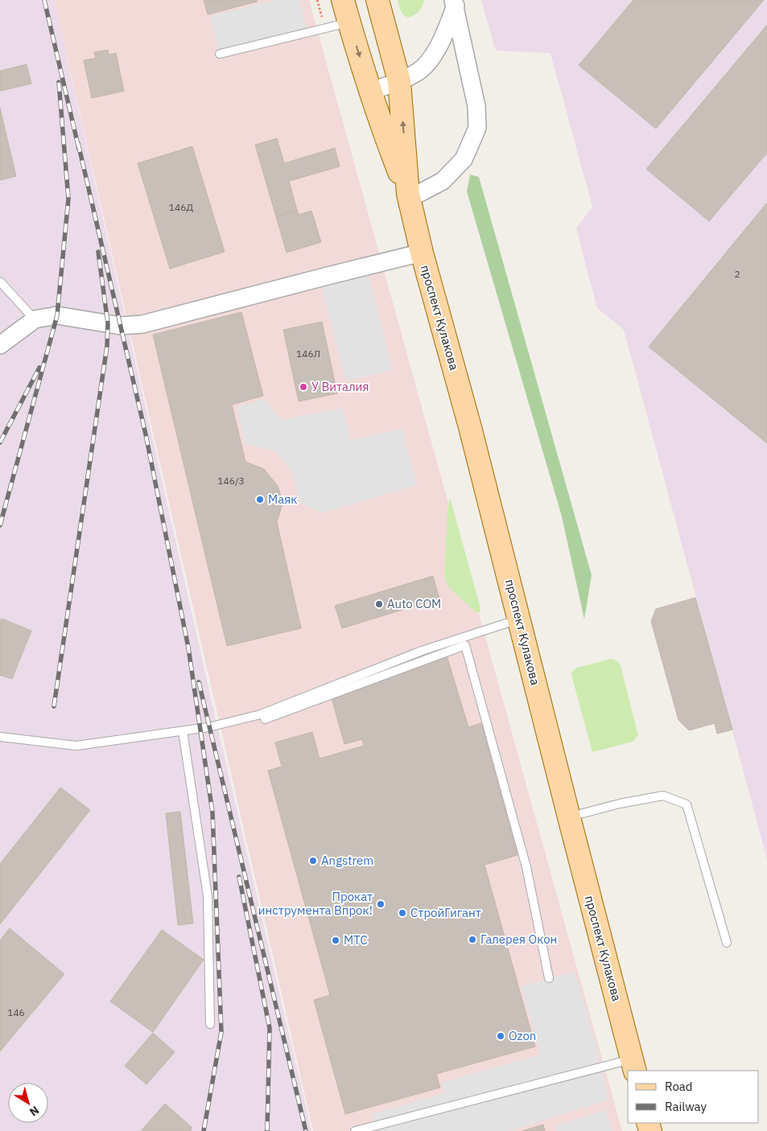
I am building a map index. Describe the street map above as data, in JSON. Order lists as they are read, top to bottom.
{
  "streets": {
    "main road": ["проспект Кулакова"]
  },
  "places": [
    "У Виталия",
    "Маяк",
    "Auto COM",
    "Angstrem",
    "Прокат инструмента Впрок!",
    "СтройГигант",
    "Галерея Окон",
    "МТС",
    "Ozon"
  ],
  "house_numbers": [
    "146Д",
    "2",
    "146Л",
    "146/3",
    "146"
  ],
  "legend": ["Road", "Railway"],
  "north": "bottom right"
}
